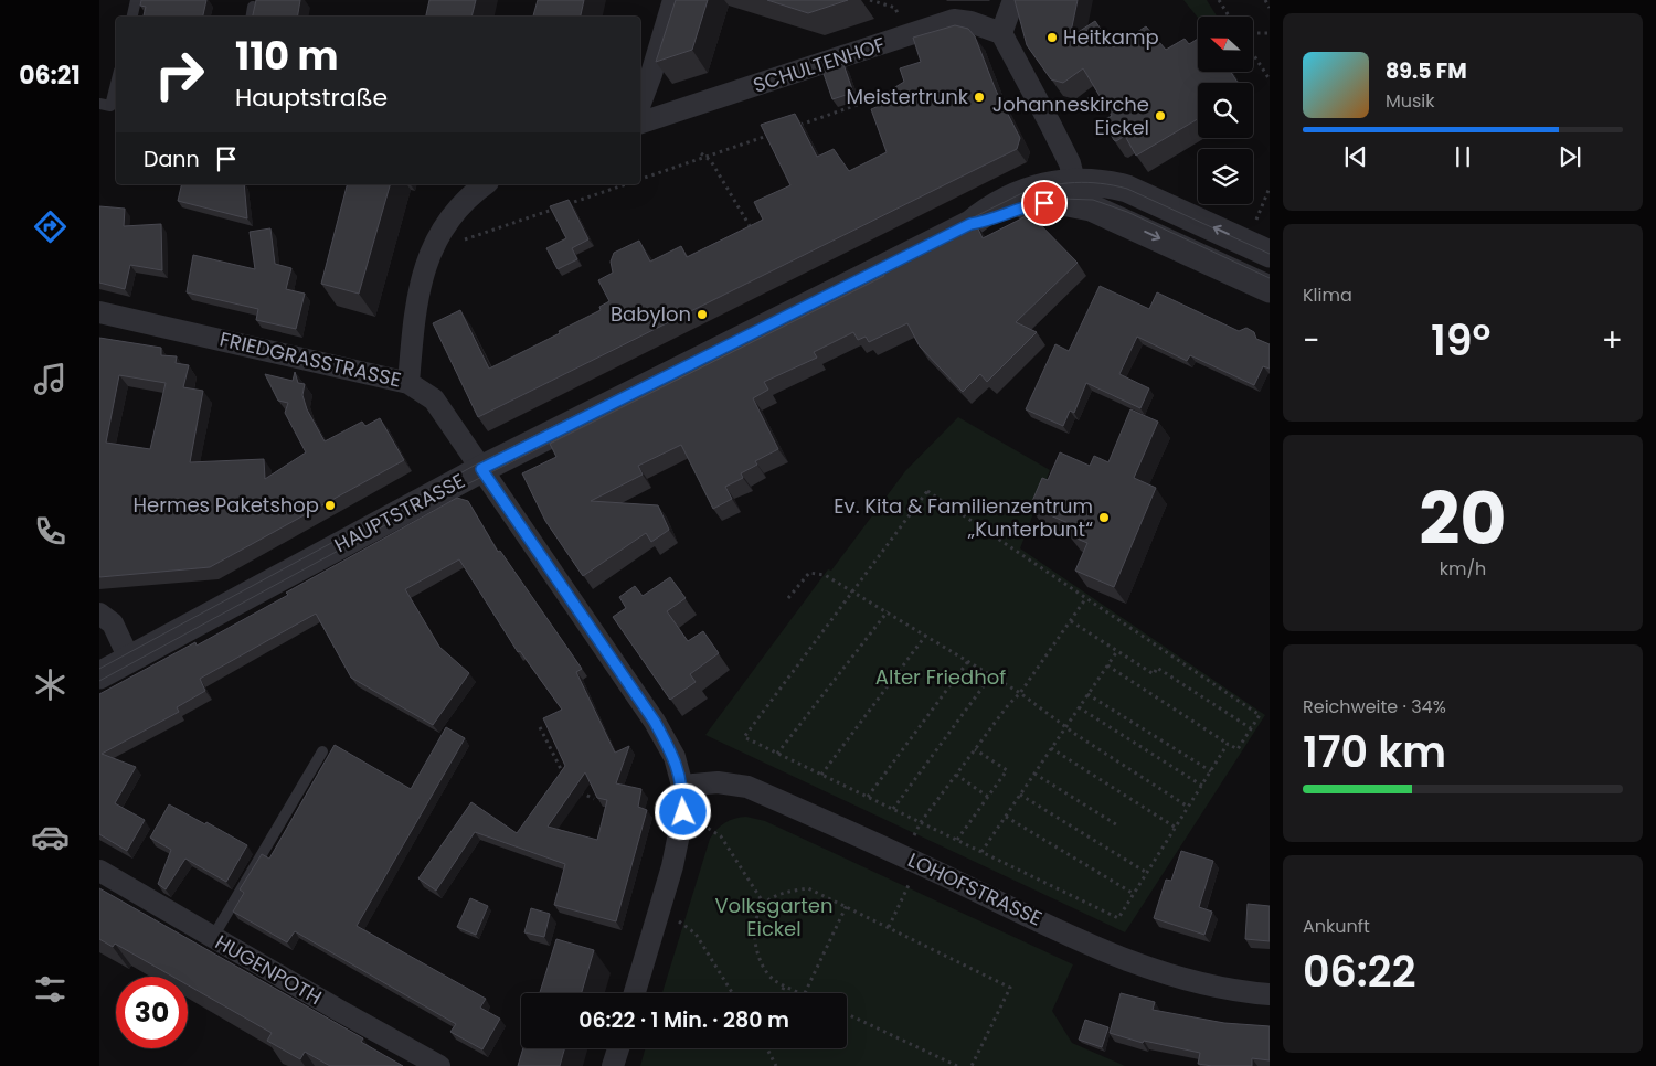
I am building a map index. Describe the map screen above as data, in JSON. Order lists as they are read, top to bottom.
{
  "streets": {
    "street": [
      "SCHULTENHOF",
      "FRIEDGRASSTRASSE",
      "HAUPTSTRASSE",
      "LOHOFSTRASSE",
      "HUGENPOTH"
    ]
  },
  "crossings": [
    ["FRIEDGRASSTRASSE", "HAUPTSTRASSE"],
    ["FRIEDGRASSTRASSE", "LOHOFSTRASSE"]
  ],
  "parks": ["Alter Friedhof", "Volksgarten Eickel"],
  "places": [
    "Heitkamp",
    "Meistertrunk",
    "Johanneskirche Eickel",
    "Babylon",
    "Hermes Paketshop",
    "Ev. Kita & Familienzentrum „Kunterbunt“"
  ],
  "north": "left",
  "page": {
    "tabs": "06:21",
    "turn": ["110 m", "Hauptstraße"],
    "song": ["89.5 FM", "Musik"],
    "then": "Dann",
    "tile": [
      "Klima",
      ["20", "km/h"],
      ["Reichweite · 34%", "170 km"],
      ["Ankunft", "06:22"]
    ],
    "heat": ["−", "19°", "+"],
    "limit": "30",
    "trip": "06:22 · 1 Min. · 280 m"
  }
}
